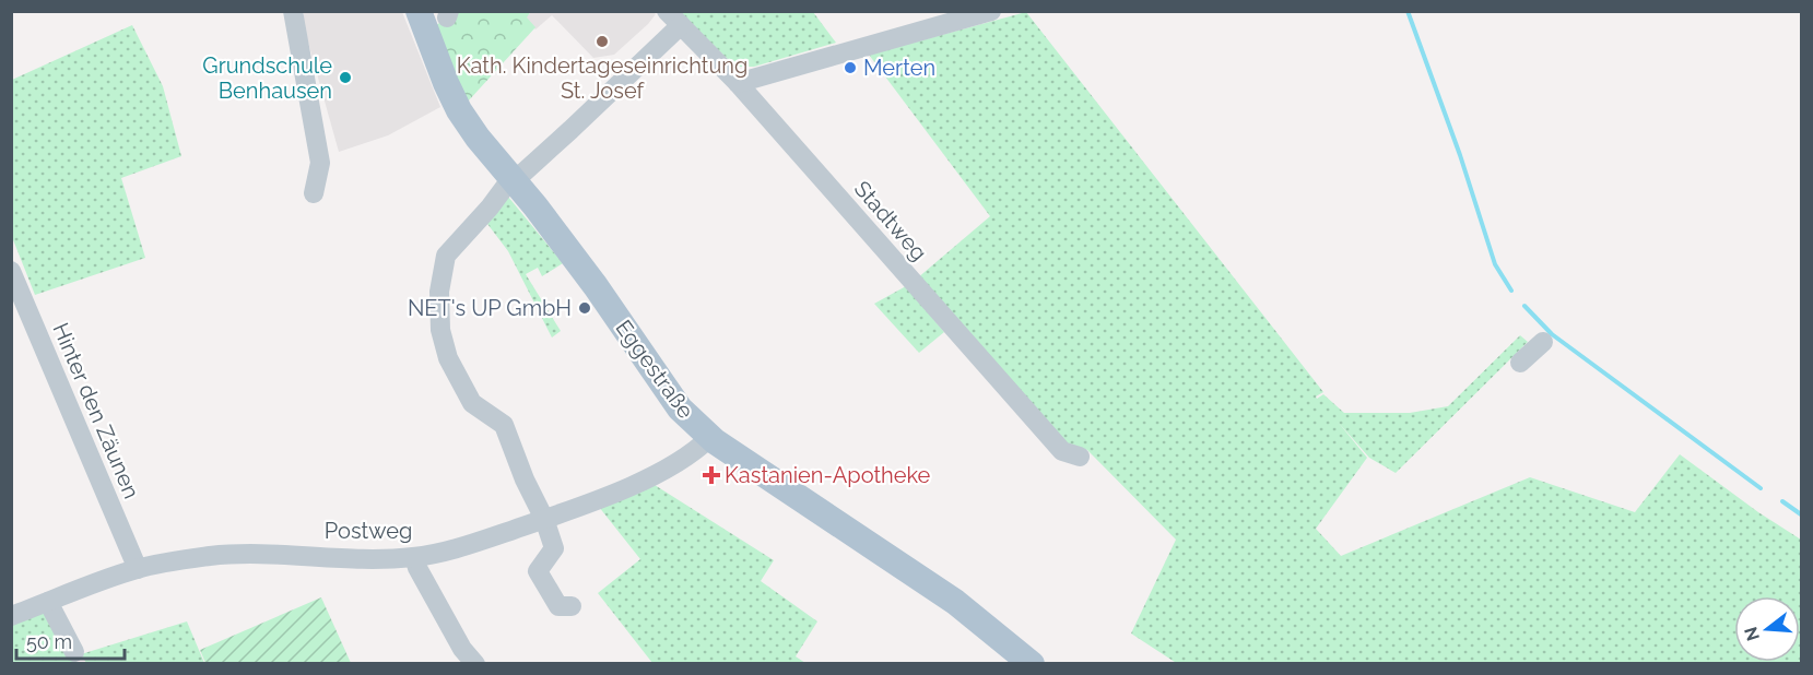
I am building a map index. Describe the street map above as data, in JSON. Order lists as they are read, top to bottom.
{
  "streets": {
    "main road": ["Eggestraße"],
    "street": ["Stadtweg", "Hinter den Zäunen", "Postweg"]
  },
  "crossings": [
    ["Eggestraße", "Postweg"],
    ["Hinter den Zäunen", "Postweg"]
  ],
  "places": {
    "other": [
      "Kath. Kindertageseinrichtung St. Josef",
      "Merten",
      "Grundschule Benhausen",
      "NET's UP GmbH"
    ],
    "health": ["Kastanien-Apotheke"]
  },
  "scale_bar": "50 m",
  "north": "left"
}
